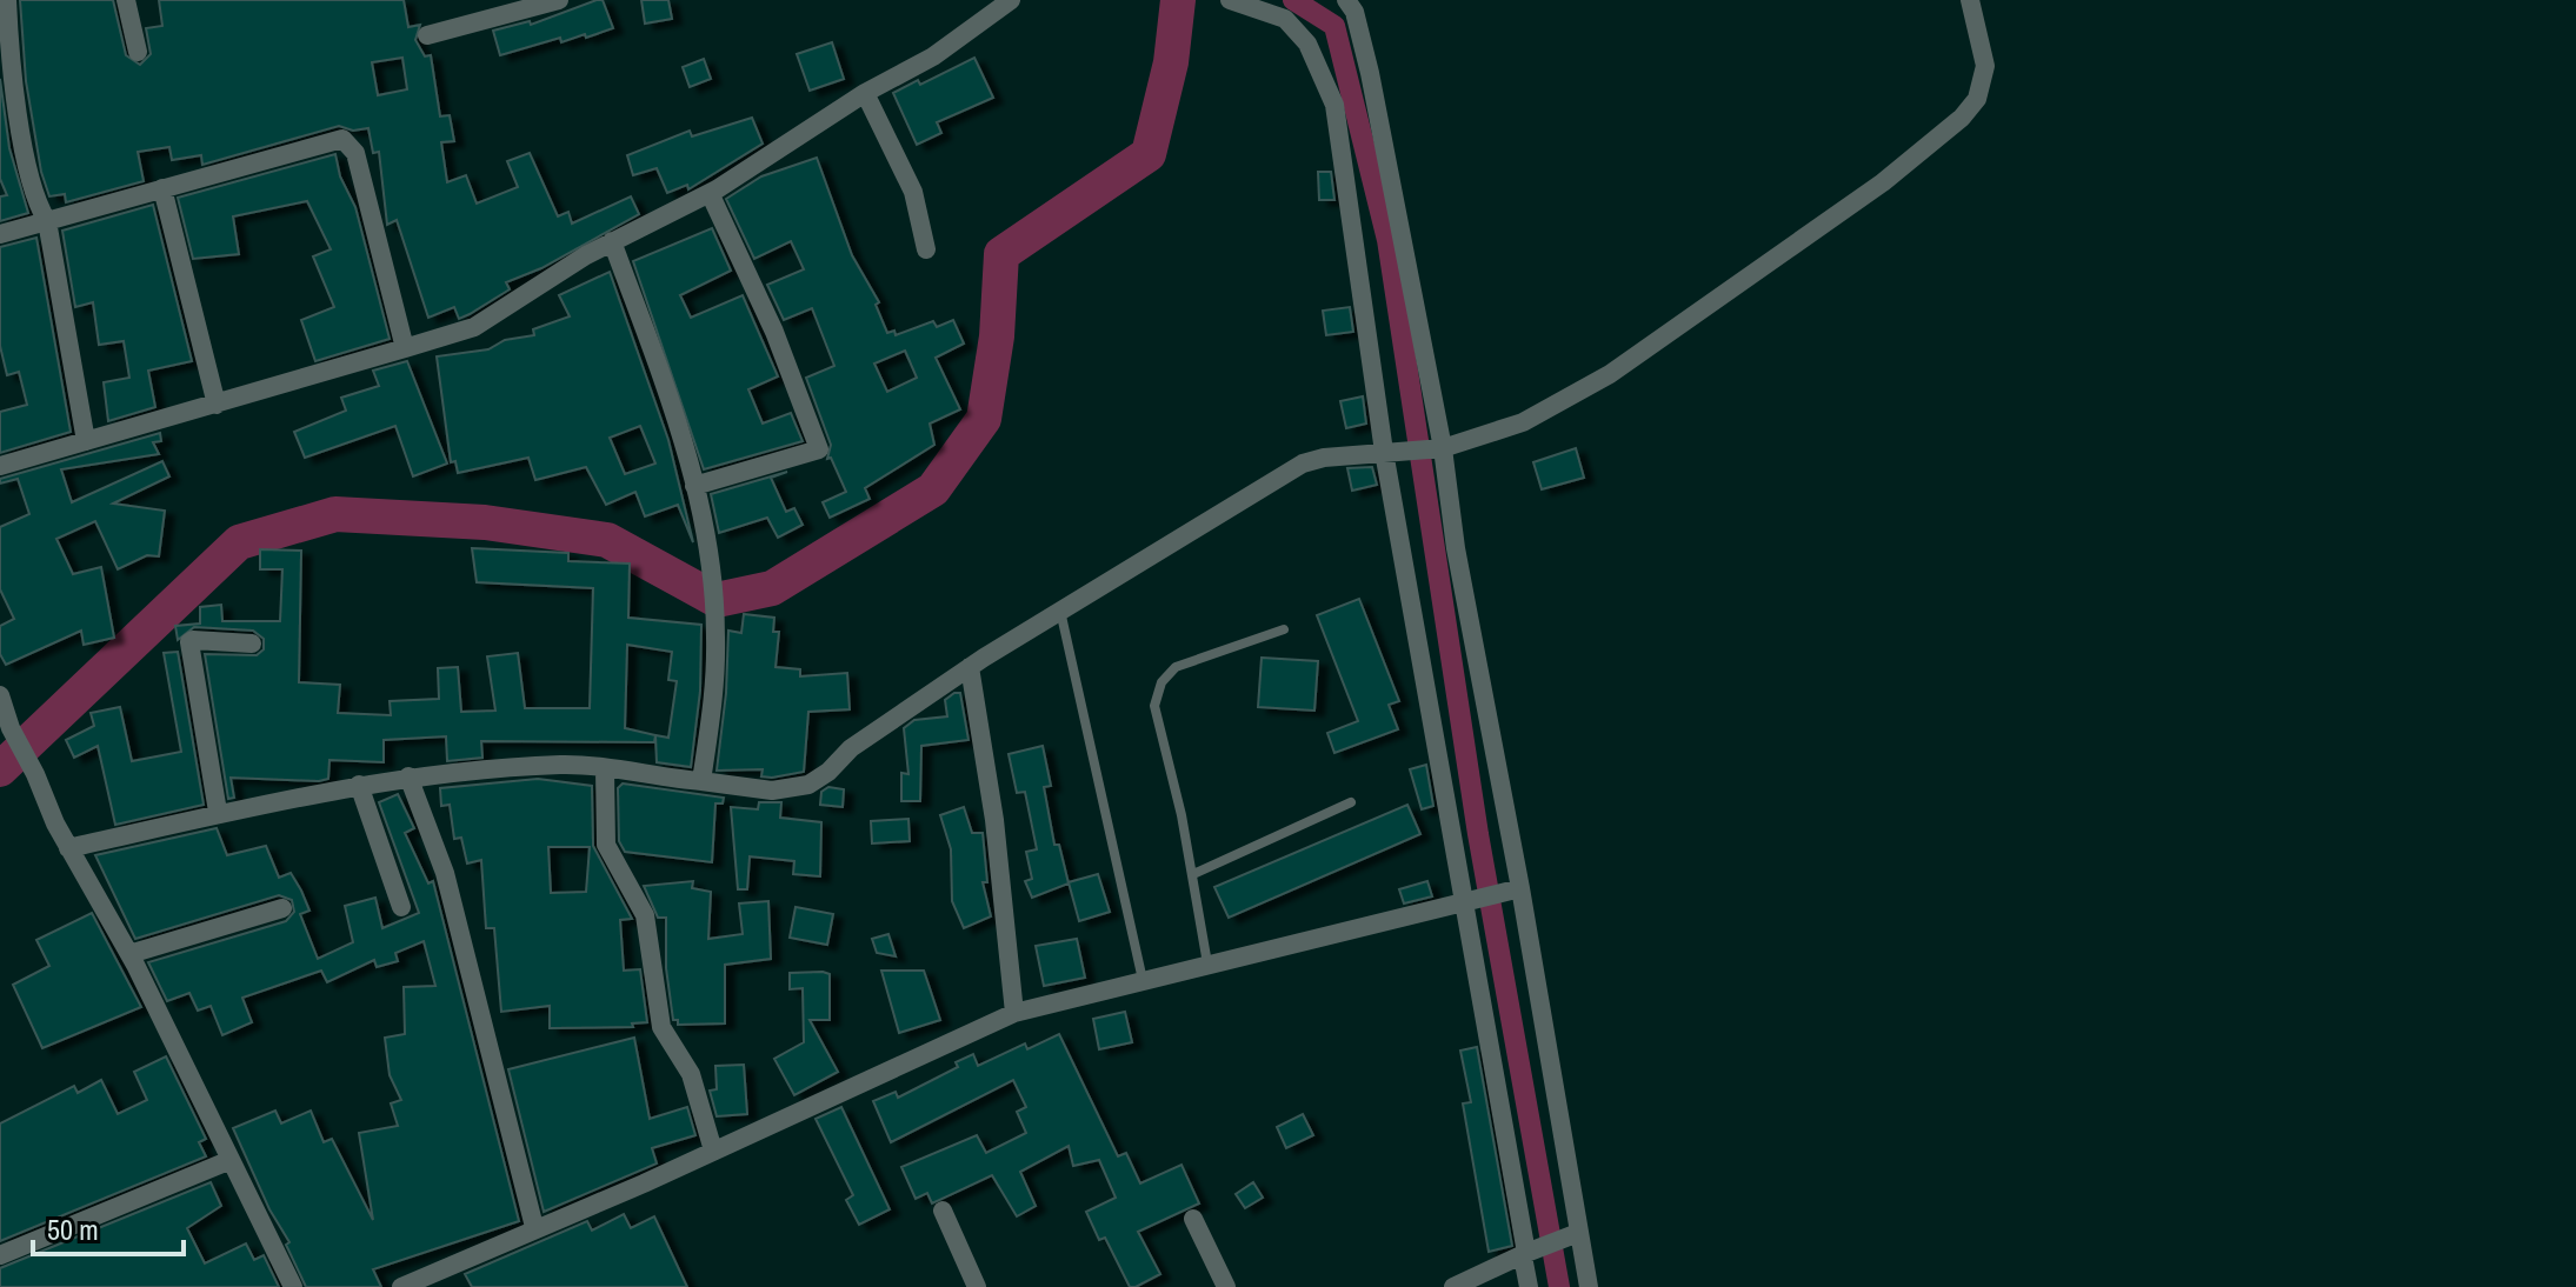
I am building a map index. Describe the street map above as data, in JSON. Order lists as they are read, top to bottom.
{
  "scale_bar": "50 m"
}
